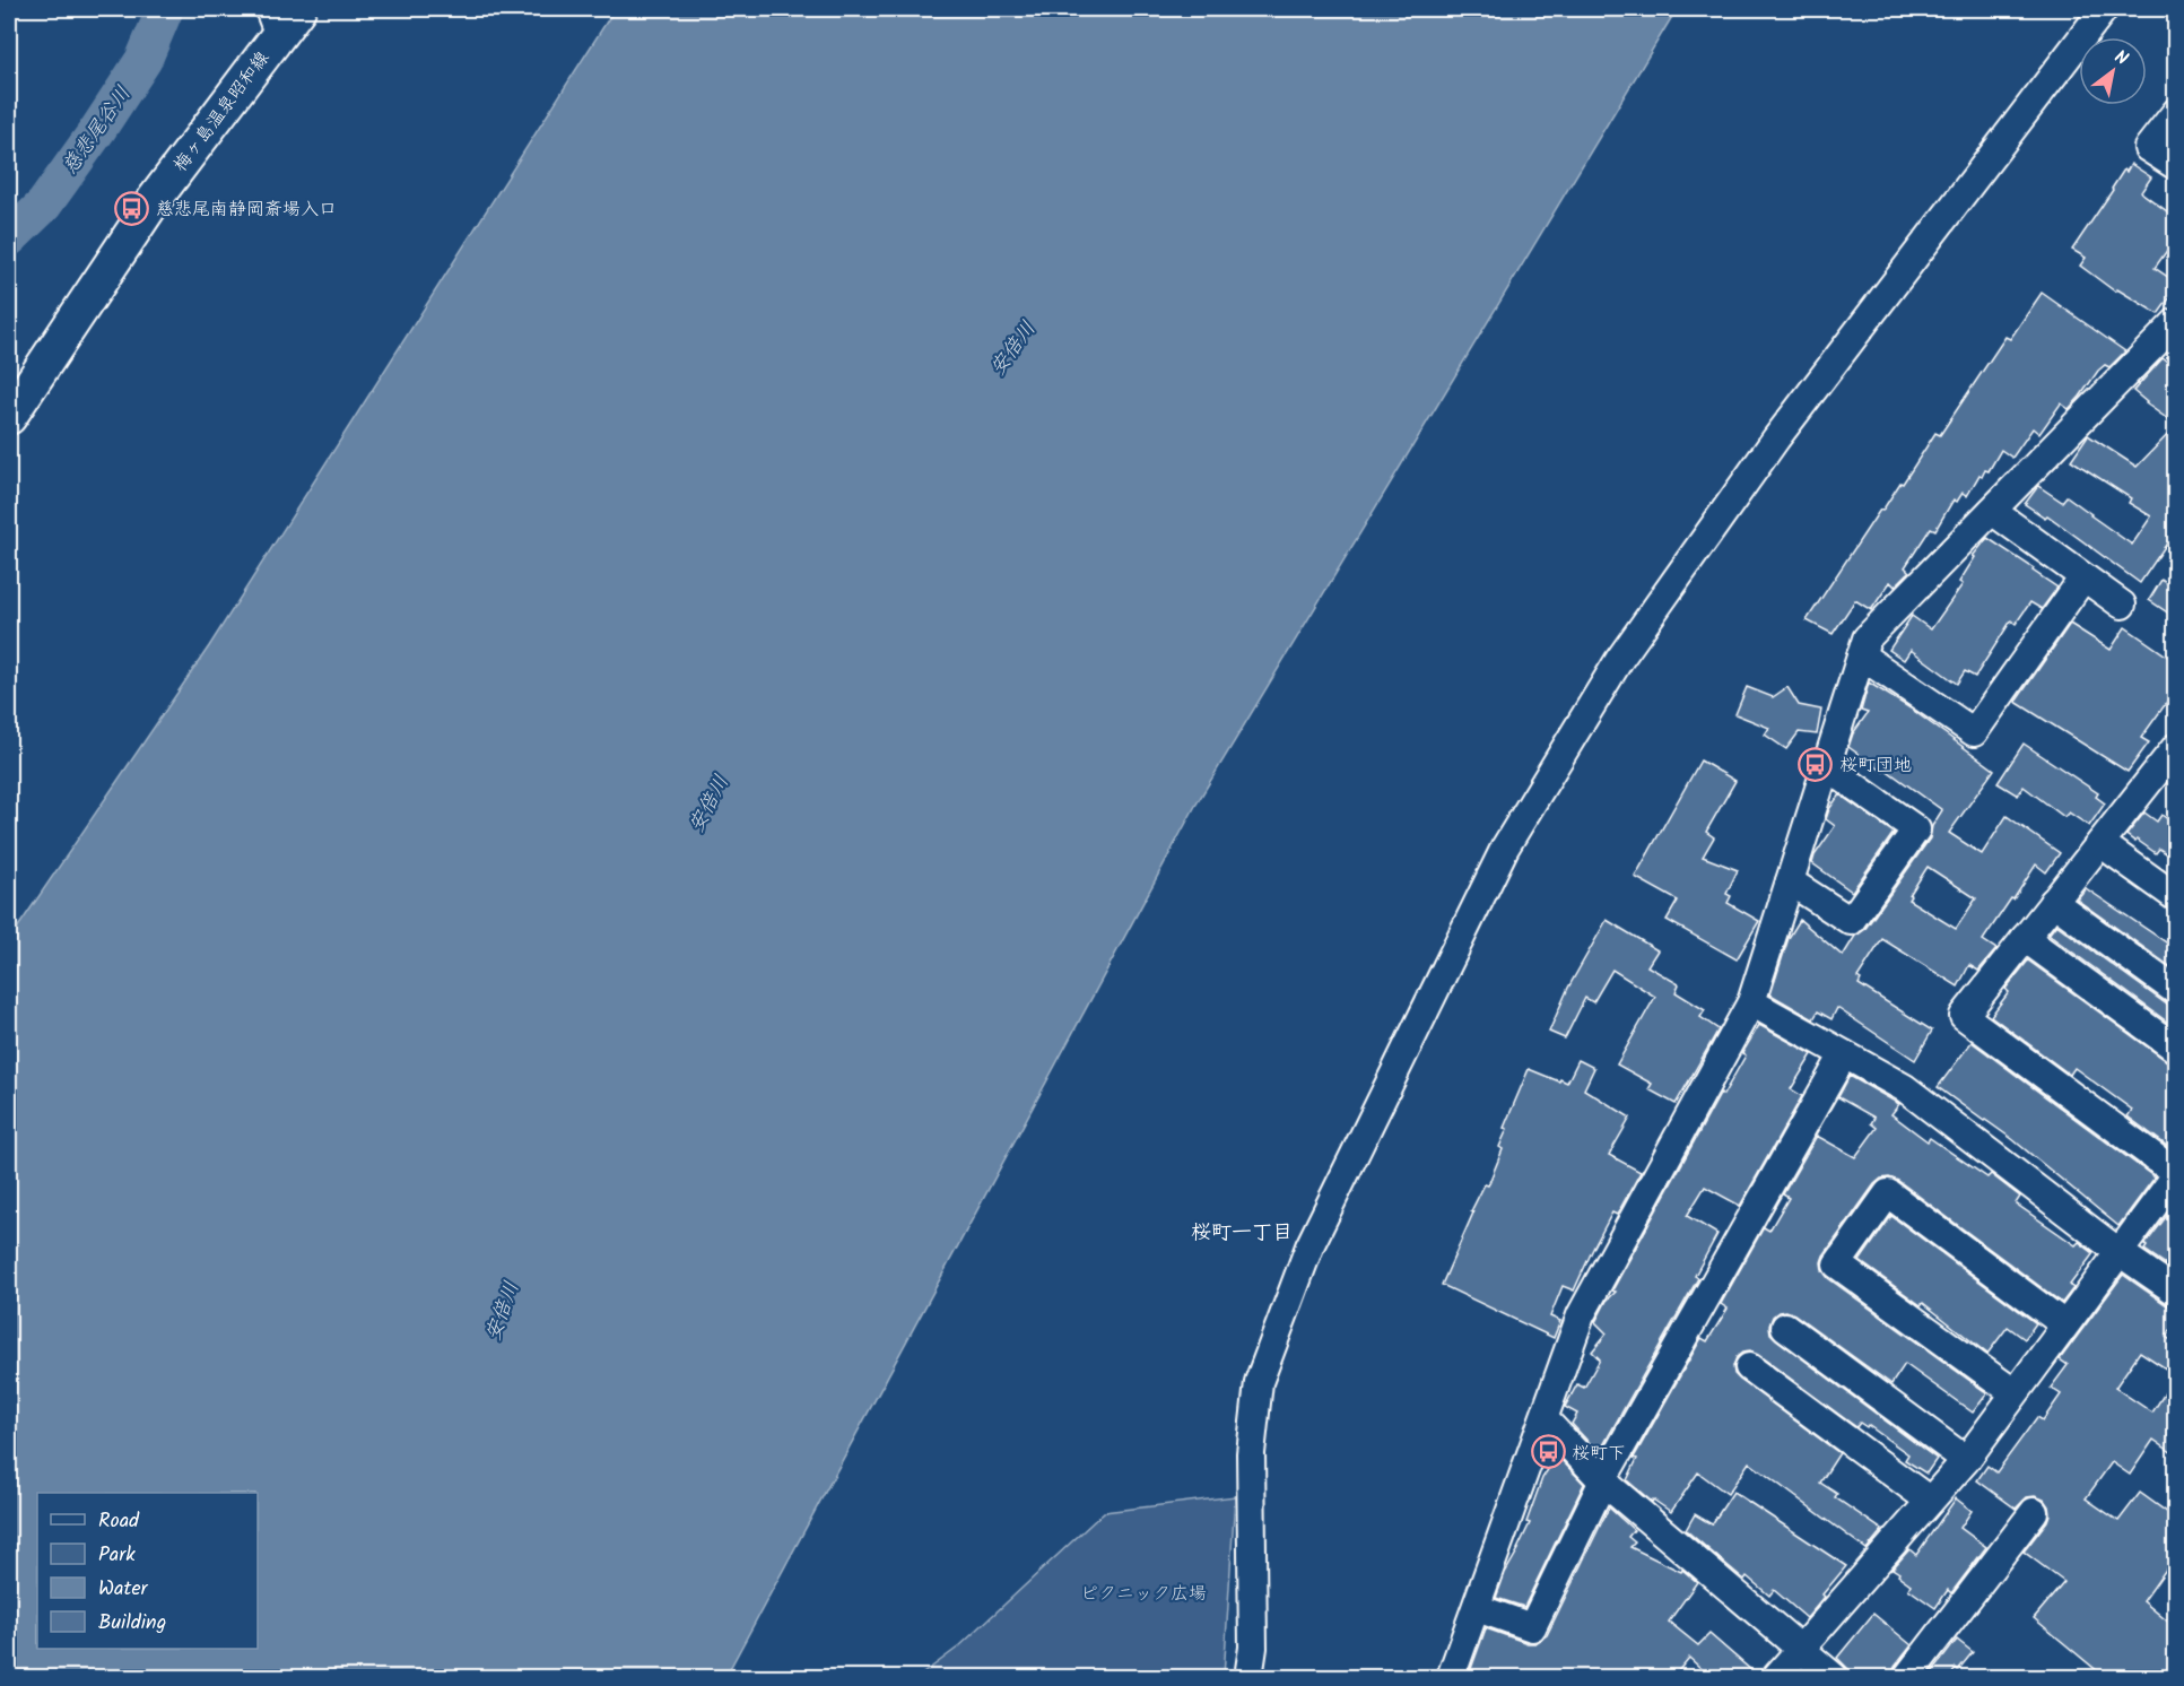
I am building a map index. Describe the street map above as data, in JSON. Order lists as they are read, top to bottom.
{
  "streets": {
    "main road": ["梅ヶ島温泉昭和線"]
  },
  "districts": ["桜町一丁目"],
  "water": ["慈悲尾谷川", "安倍川"],
  "parks": ["ピクニック広場"],
  "places": {
    "bus stop": ["慈悲尾南静岡斎場入口", "桜町団地", "桜町下"]
  },
  "legend": [
    "Road",
    "Park",
    "Water",
    "Building"
  ],
  "north": "top right"
}
